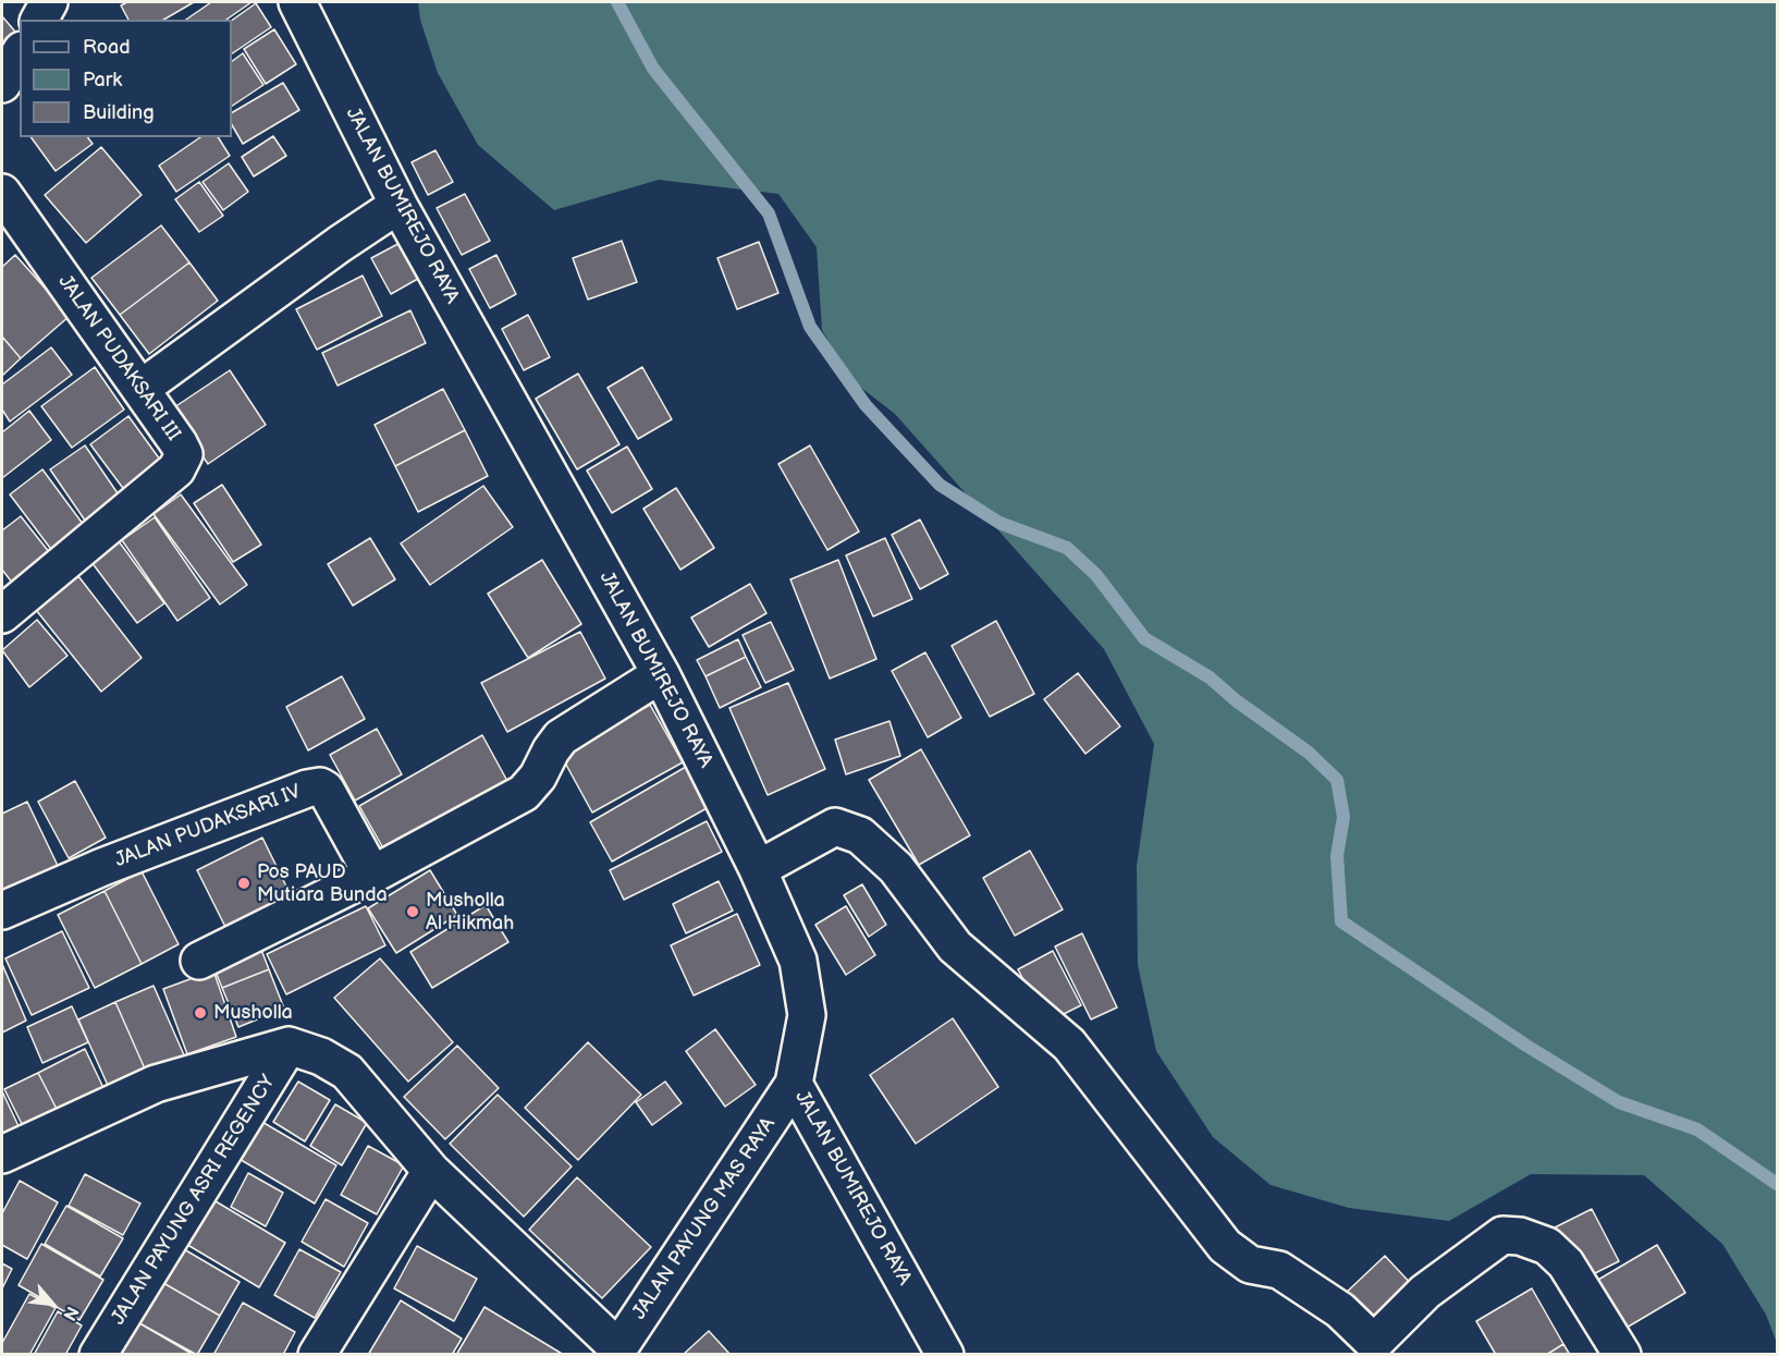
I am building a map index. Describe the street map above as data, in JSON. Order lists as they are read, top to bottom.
{
  "streets": {
    "street": [
      "JALAN BUMIREJO RAYA",
      "JALAN PUDAKSARI III",
      "JALAN PUDAKSARI IV",
      "JALAN PAYUNG ASRI REGENCY",
      "JALAN PAYUNG MAS RAYA"
    ]
  },
  "crossings": [
    ["JALAN BUMIREJO RAYA", "JALAN PAYUNG MAS RAYA"]
  ],
  "places": ["Pos PAUD Mutiara Bunda", "Musholla Al Hikmah", "Musholla"],
  "legend": ["Road", "Park", "Building"],
  "north": "bottom right"
}
